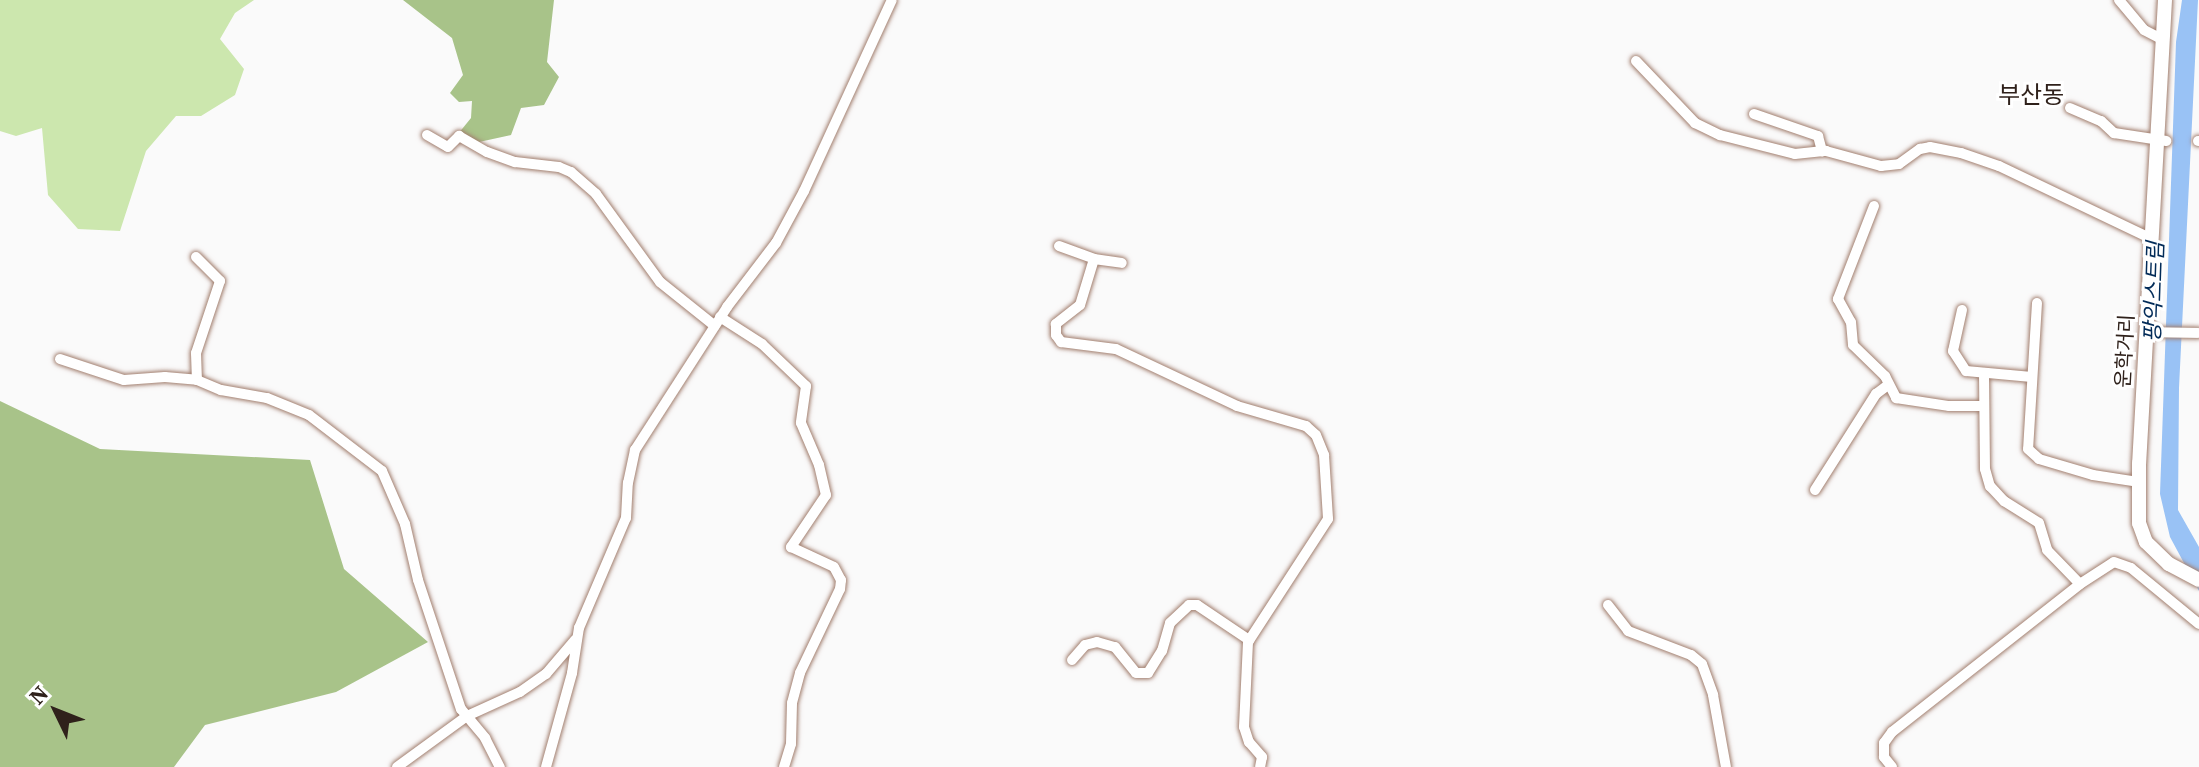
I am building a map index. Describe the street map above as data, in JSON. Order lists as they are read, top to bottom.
{
  "streets": {
    "main road": ["운학거리"]
  },
  "districts": ["부산동"],
  "water": ["팡익스트림"],
  "north": "top left"
}
